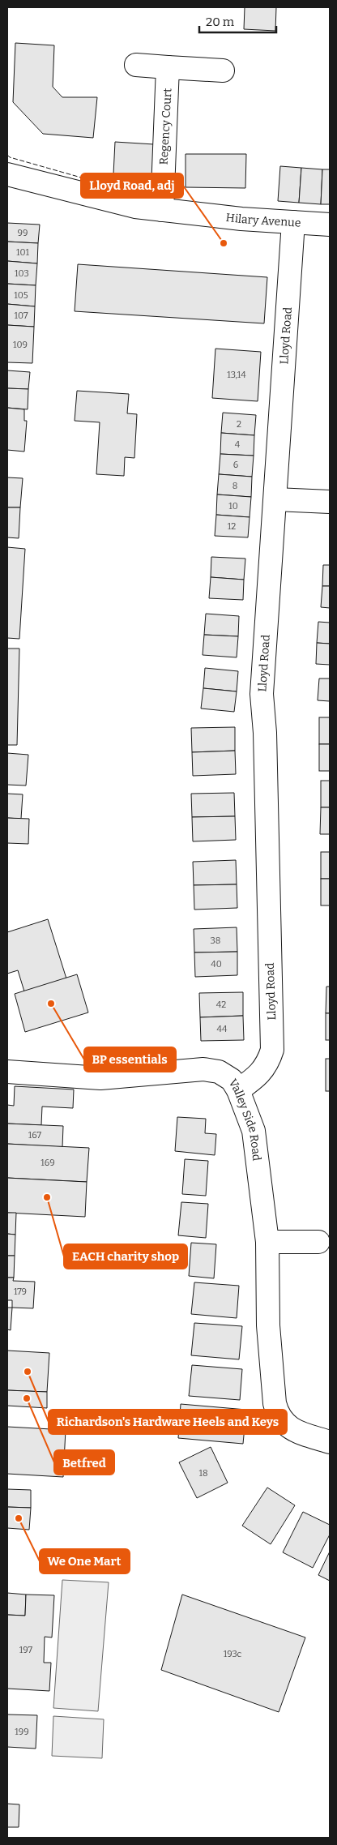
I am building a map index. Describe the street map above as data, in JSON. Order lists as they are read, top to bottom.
{
  "streets": {
    "street": [
      "Regency Court",
      "Hilary Avenue",
      "Lloyd Road",
      "Valley Side Road"
    ]
  },
  "crossings": [
    ["Regency Court", "Hilary Avenue"],
    ["Hilary Avenue", "Lloyd Road"],
    ["Lloyd Road", "Valley Side Road"]
  ],
  "places": [
    "Lloyd Road, adj",
    "BP essentials",
    "EACH charity shop",
    "Richardson's Hardware Heels and Keys",
    "Betfred",
    "We One Mart"
  ],
  "house_numbers": [
    "99",
    "101",
    "103",
    "105",
    "107",
    "109",
    "13,14",
    "2",
    "4",
    "6",
    "8",
    "10",
    "12",
    "38",
    "40",
    "42",
    "44",
    "167",
    "169",
    "179",
    "18",
    "197",
    "193c",
    "199"
  ],
  "scale_bar": "20 m"
}
